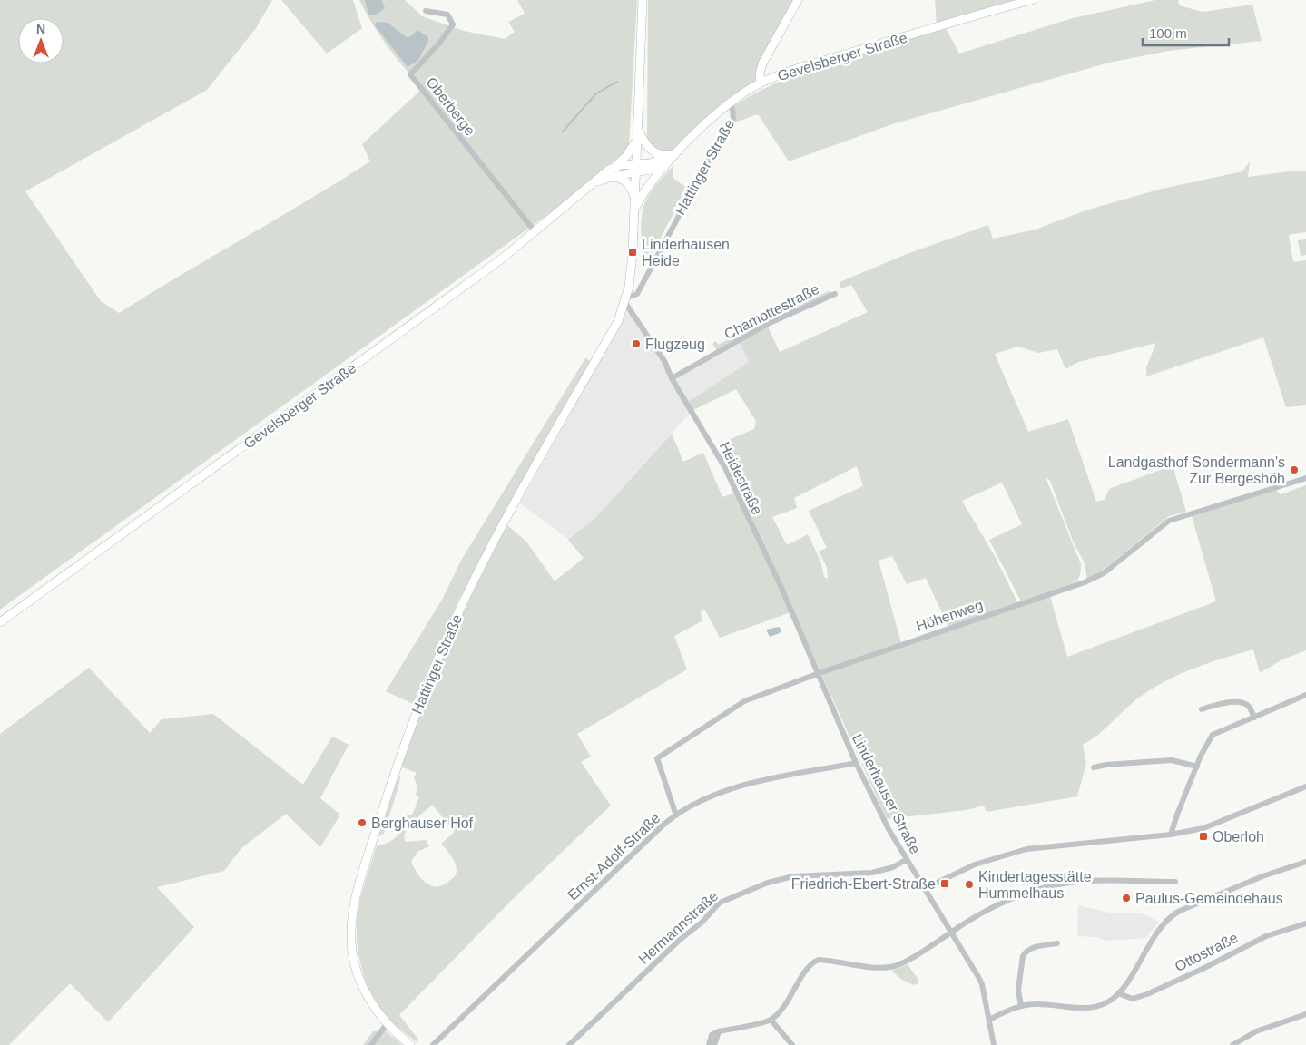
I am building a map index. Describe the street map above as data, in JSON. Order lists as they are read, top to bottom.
{
  "streets": {
    "main road": ["Gevelsberger Straße", "Hattinger Straße"],
    "street": [
      "Oberberge",
      "Chamottestraße",
      "Heidestraße",
      "Höhenweg",
      "Linderhauser Straße",
      "Ernst-Adolf-Straße",
      "Hermannstraße",
      "Ottostraße"
    ]
  },
  "crossings": [
    ["Gevelsberger Straße", "Oberberge"],
    ["Gevelsberger Straße", "Hattinger Straße"],
    ["Hattinger Straße", "Heidestraße"],
    ["Chamottestraße", "Heidestraße"],
    ["Heidestraße", "Höhenweg"],
    ["Heidestraße", "Linderhauser Straße"],
    ["Höhenweg", "Linderhauser Straße"],
    ["Höhenweg", "Ernst-Adolf-Straße"],
    ["Linderhauser Straße", "Ernst-Adolf-Straße"],
    ["Linderhauser Straße", "Hermannstraße"]
  ],
  "places": {
    "transit": ["Linderhausen Heide", "Oberloh", "Friedrich-Ebert-Straße"],
    "other": [
      "Flugzeug",
      "Landgasthof Sondermann's Zur Bergeshöh",
      "Berghauser Hof",
      "Kindertagesstätte Hummelhaus",
      "Paulus-Gemeindehaus"
    ]
  },
  "scale_bar": "100 m",
  "north": "top"
}
